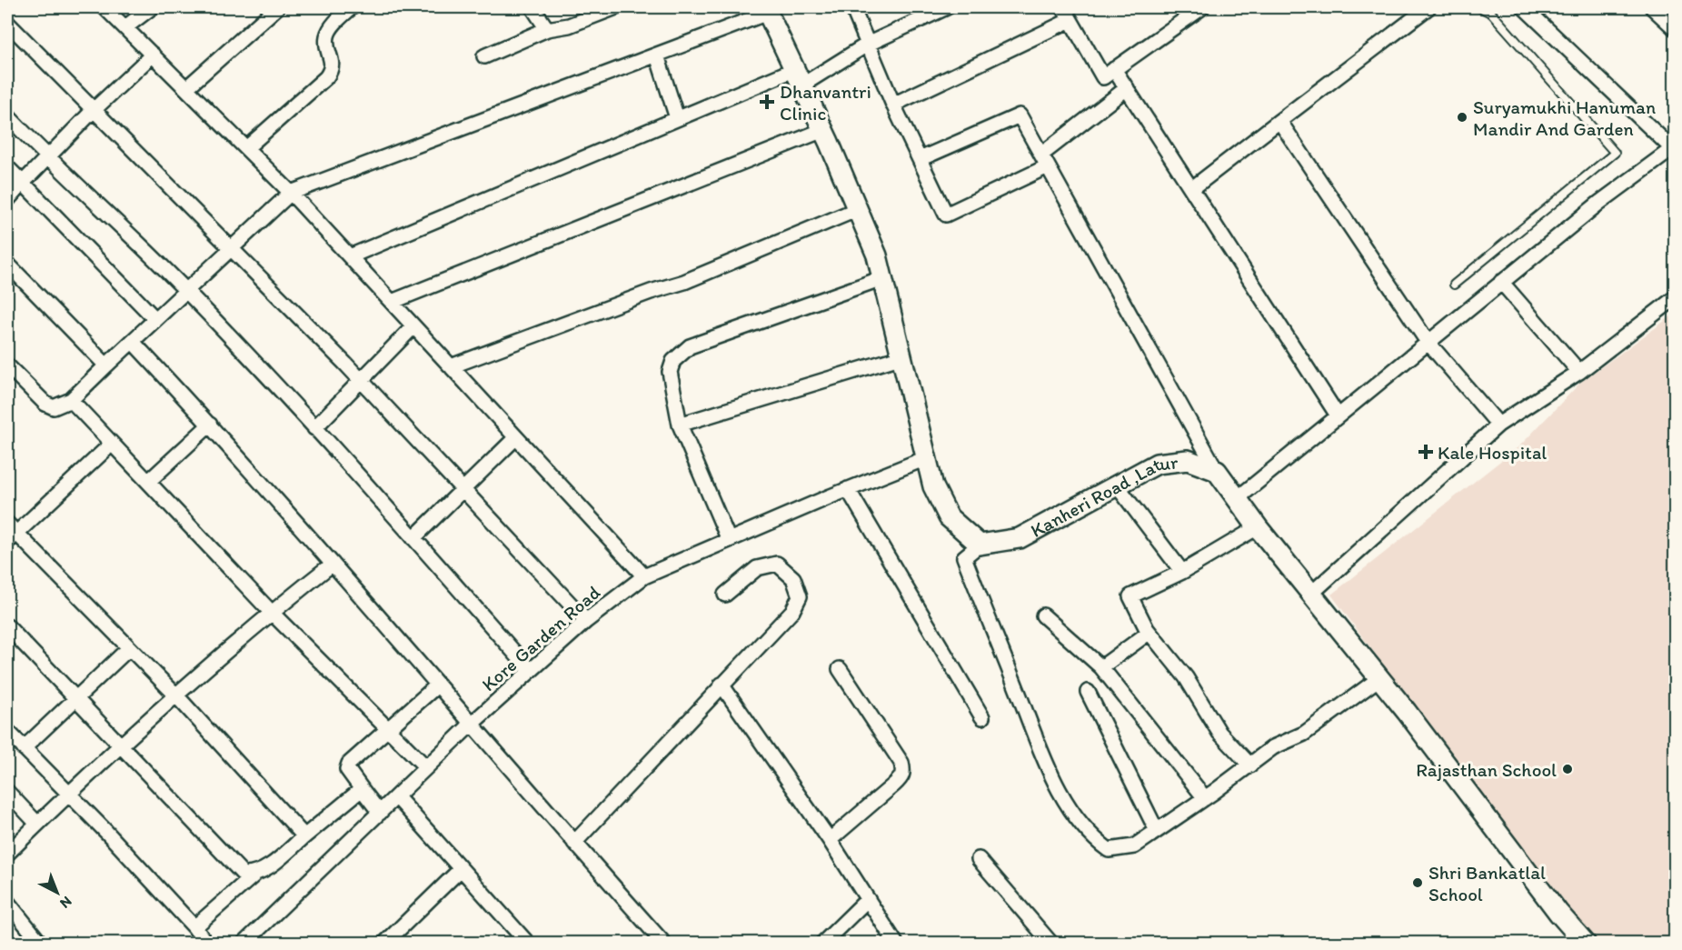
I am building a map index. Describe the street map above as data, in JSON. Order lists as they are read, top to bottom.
{
  "streets": {
    "street": ["Kanheri Road ,Latur", "Kore Garden Road"]
  },
  "places": {
    "health": ["Dhanvantri Clinic", "Kale Hospital"],
    "other": ["Suryamukhi Hanuman Mandir And Garden", "Rajasthan School", "Shri Bankatlal School"]
  },
  "north": "bottom right"
}
